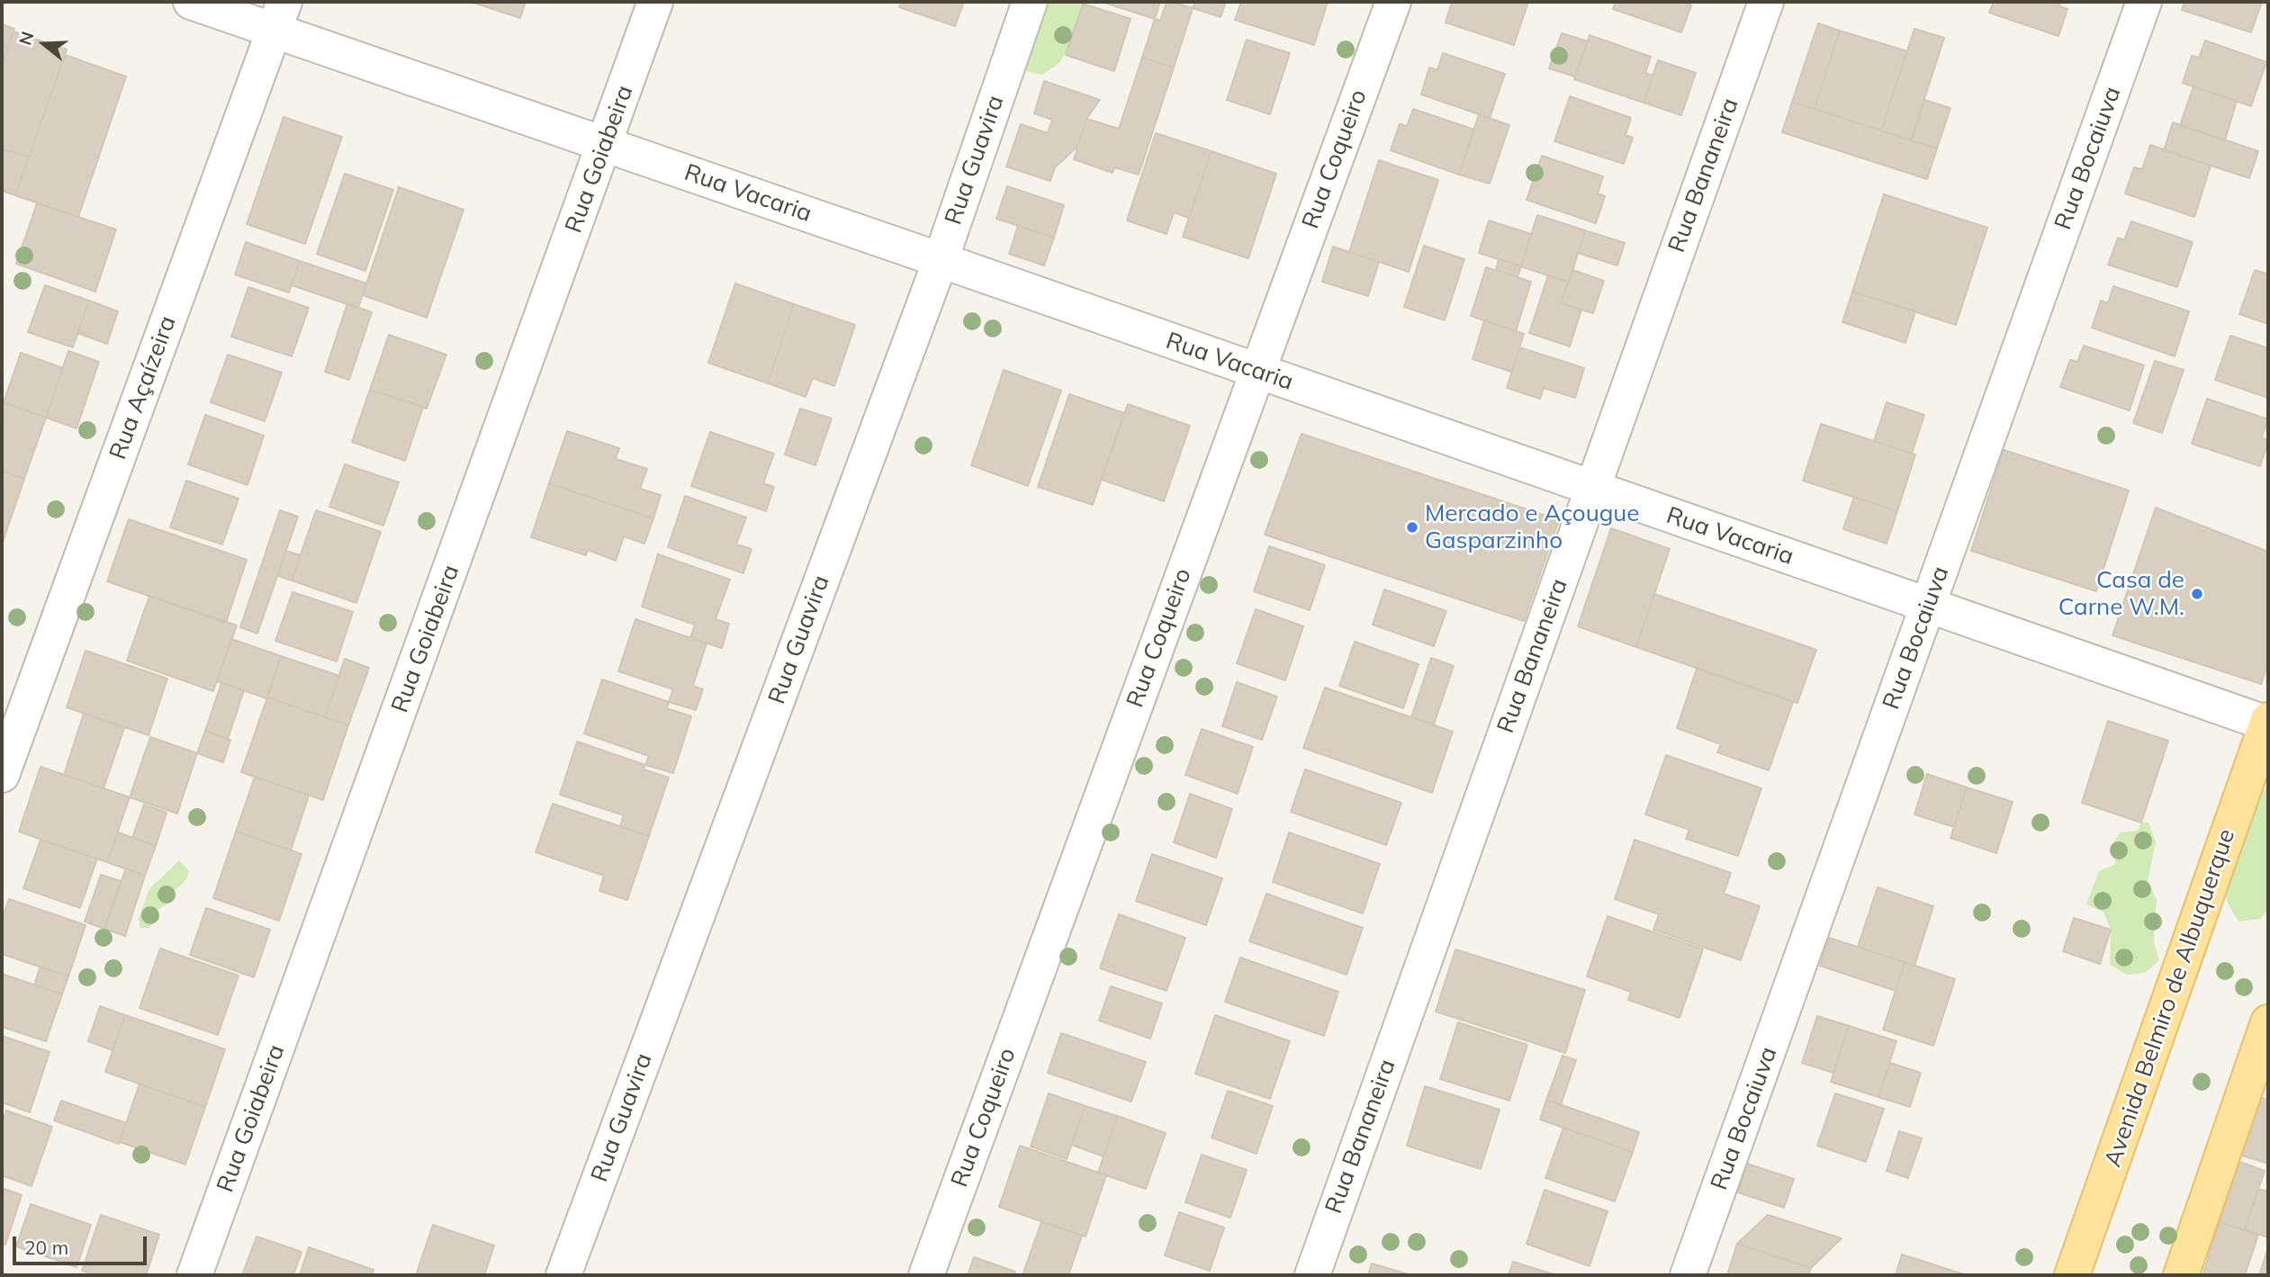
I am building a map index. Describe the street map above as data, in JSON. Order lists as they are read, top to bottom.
{
  "streets": {
    "main road": ["Avenida Belmiro de Albuquerque"],
    "street": [
      "Rua Bocaiuva",
      "Rua Goiabeira",
      "Rua Coqueiro",
      "Rua Guavira",
      "Rua Bananeira",
      "Rua Vacaria",
      "Rua Açaízeira"
    ]
  },
  "crossings": [
    ["Rua Bocaiuva", "Rua Vacaria"],
    ["Rua Goiabeira", "Rua Vacaria"],
    ["Rua Coqueiro", "Rua Vacaria"],
    ["Rua Guavira", "Rua Vacaria"],
    ["Rua Bananeira", "Rua Vacaria"],
    ["Rua Vacaria", "Rua Açaízeira"],
    ["Rua Vacaria", "Avenida Belmiro de Albuquerque"]
  ],
  "places": ["Mercado e Açougue Gasparzinho", "Casa de Carne W.M."],
  "scale_bar": "20 m",
  "north": "left"
}
